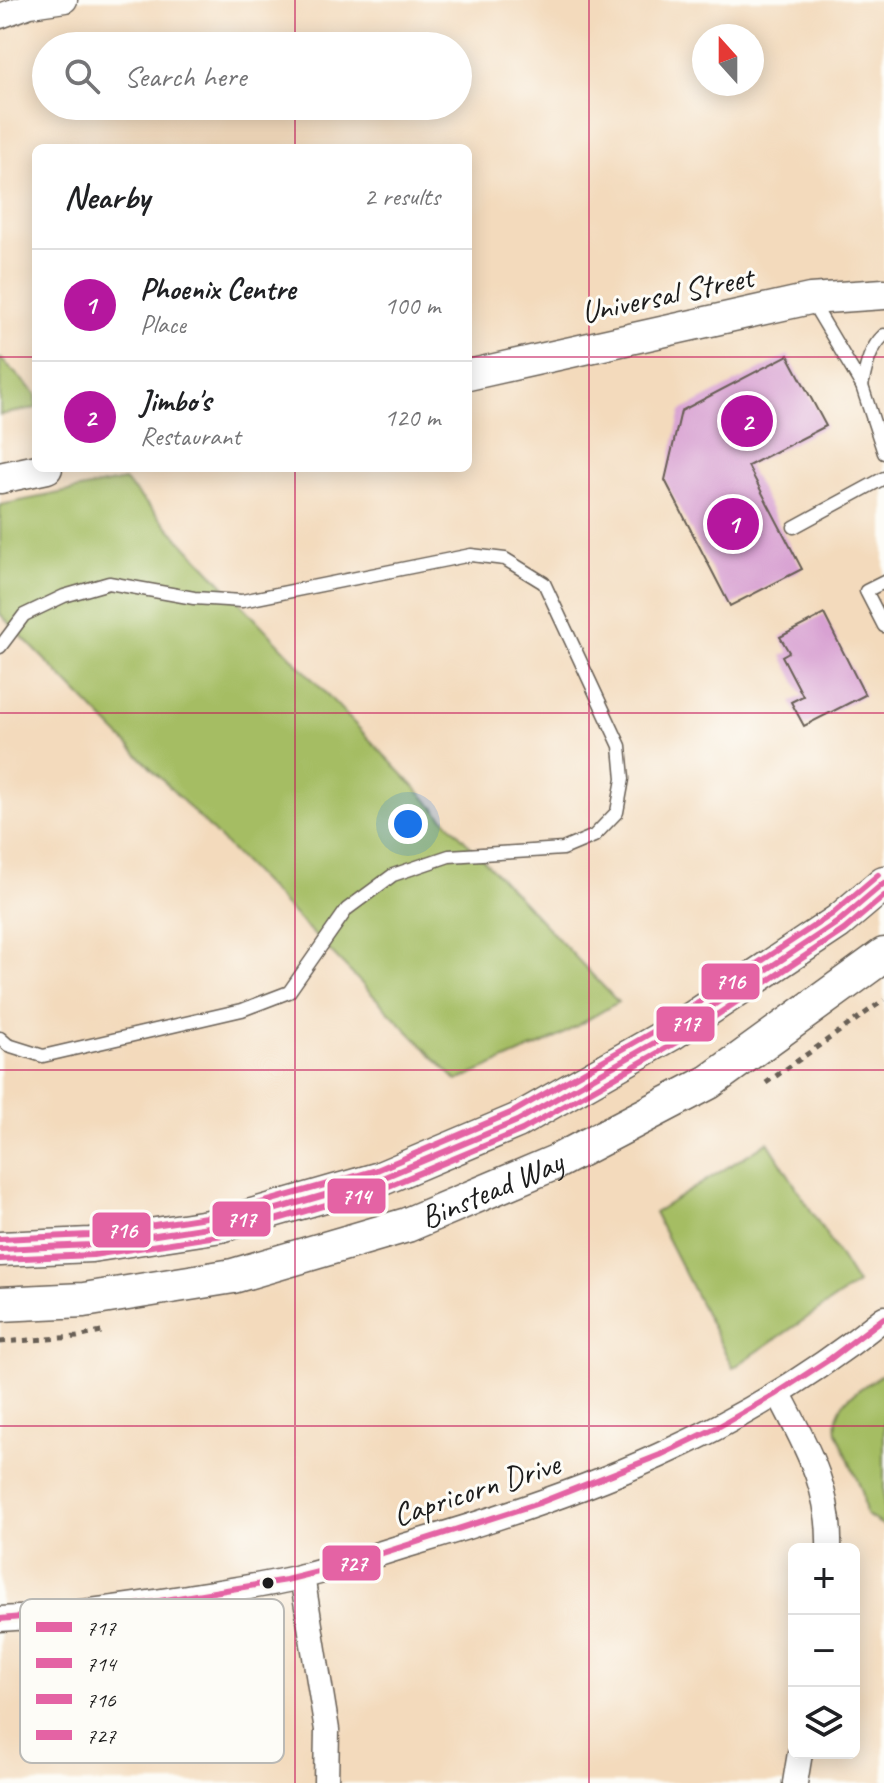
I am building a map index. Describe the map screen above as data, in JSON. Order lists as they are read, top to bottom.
{
  "streets": {
    "main road": ["Binstead Way"],
    "street": ["Universal Street", "Capricorn Drive"]
  },
  "lines": [
    "transit line 716",
    "transit line 717",
    "transit line 714",
    "transit line 727"
  ],
  "legend": [
    "717",
    "714",
    "716",
    "727"
  ],
  "north": "top",
  "page": {
    "search": "Search here",
    "heading": ["Nearby", "2 results"],
    "list": [
      {
        "mark": "1",
        "name": "Phoenix Centre",
        "note": "Place",
        "value": "100 m"
      },
      {
        "mark": "2",
        "name": "Jimbo's",
        "note": "Restaurant",
        "value": "120 m"
      }
    ],
    "pins": ["2", "1"],
    "map_buttons": ["+", "−"]
  }
}
